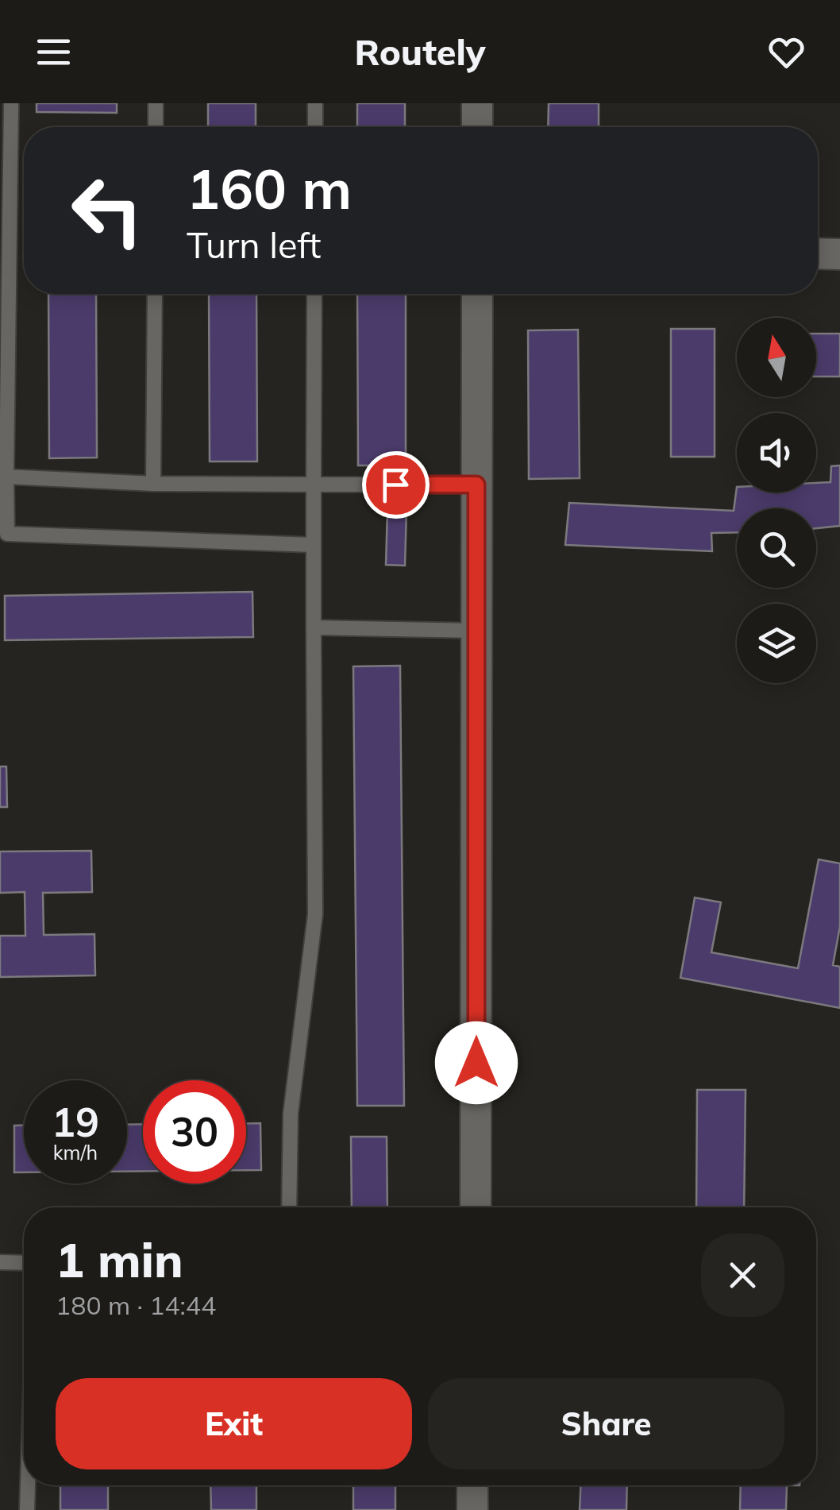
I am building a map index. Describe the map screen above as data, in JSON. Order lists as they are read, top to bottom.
{
  "north": "top",
  "page": {
    "header": "Routely",
    "turn": ["160 m", "Turn left"],
    "speed": "19 km/h",
    "limit": "30",
    "heading": ["1 min", "180 m · 14:44"],
    "buttons": ["Exit", "Share"]
  }
}
